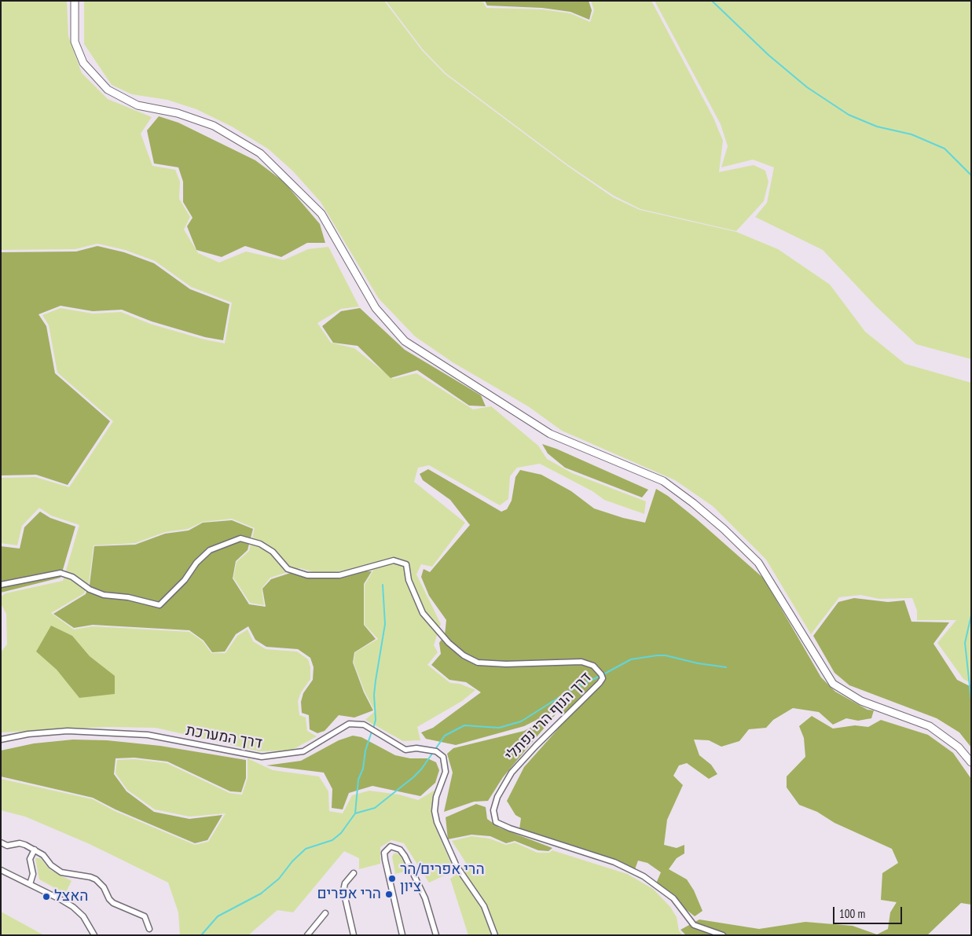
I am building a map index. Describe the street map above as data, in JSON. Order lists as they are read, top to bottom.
{
  "streets": {
    "street": ["דרך הנוף הרי נפתלי", "דרך המערכת"]
  },
  "places": ["הרי אפרים/הר ציון", "הרי אפרים", "האצל"],
  "scale_bar": "100 m"
}
